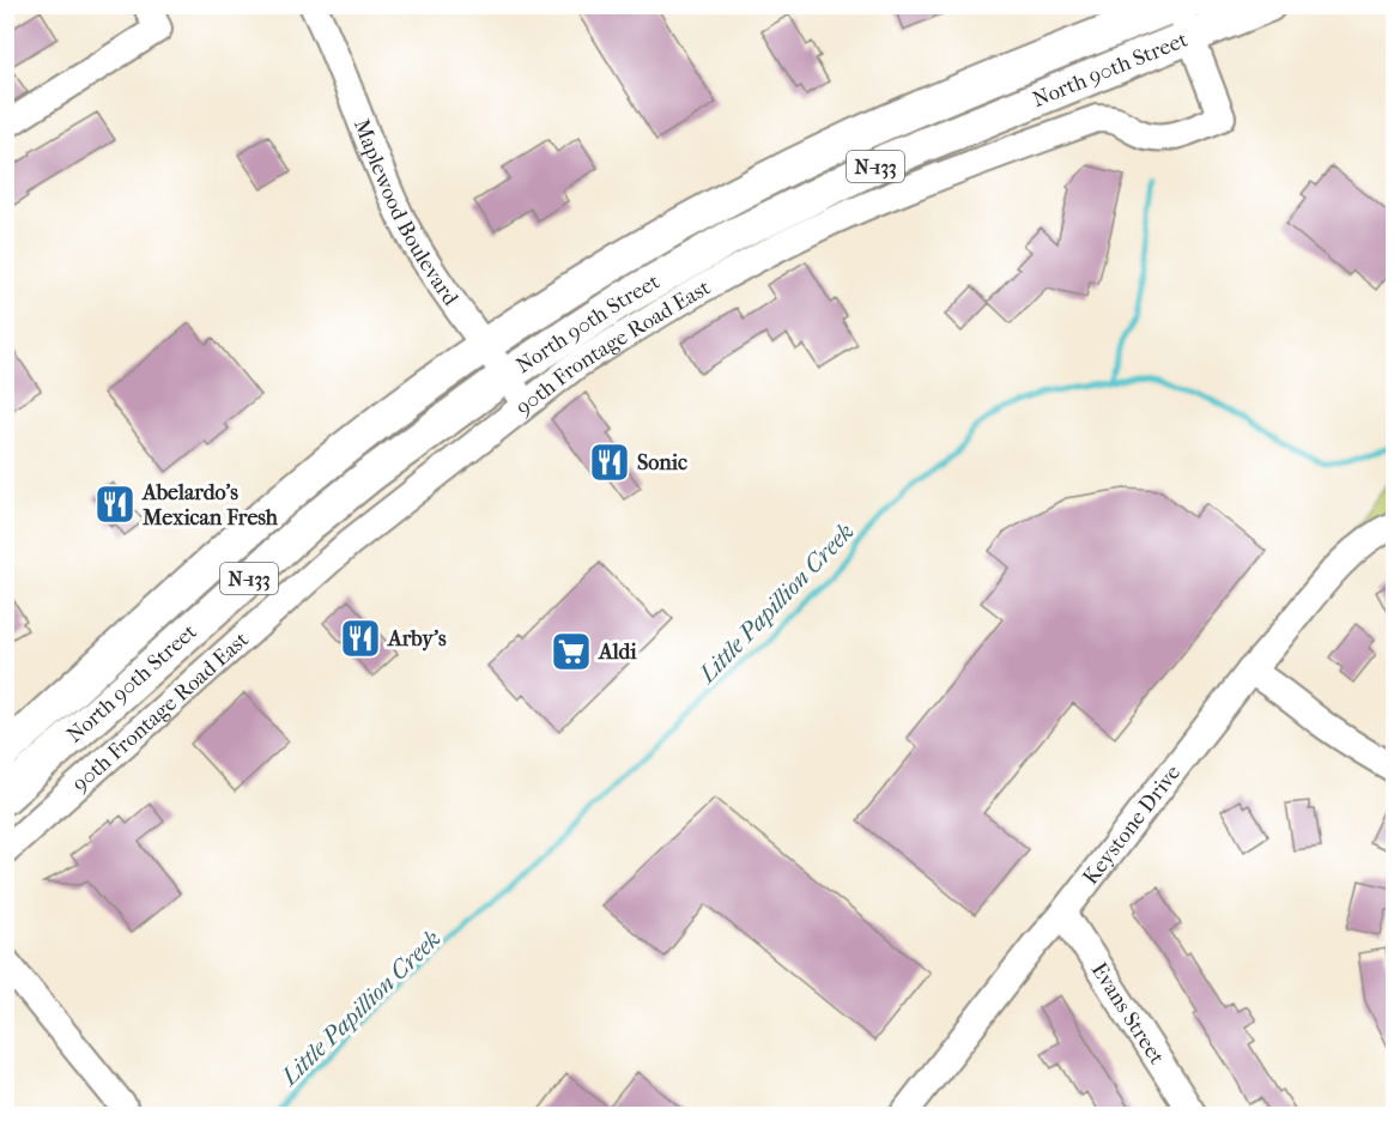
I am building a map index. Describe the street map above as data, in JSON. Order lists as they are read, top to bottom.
{
  "streets": {
    "main road": ["North 90th Street", "N-133"],
    "street": [
      "Maplewood Boulevard",
      "90th Frontage Road East",
      "Keystone Drive",
      "Evans Street"
    ]
  },
  "crossings": [
    ["North 90th Street", "Maplewood Boulevard"],
    ["North 90th Street", "90th Frontage Road East"],
    ["Maplewood Boulevard", "90th Frontage Road East"],
    ["Keystone Drive", "Evans Street"]
  ],
  "water": ["Little Papillion Creek"],
  "places": {
    "restaurant": ["Sonic", "Abelardo's Mexican Fresh", "Arby's"],
    "supermarket": ["Aldi"]
  }
}
